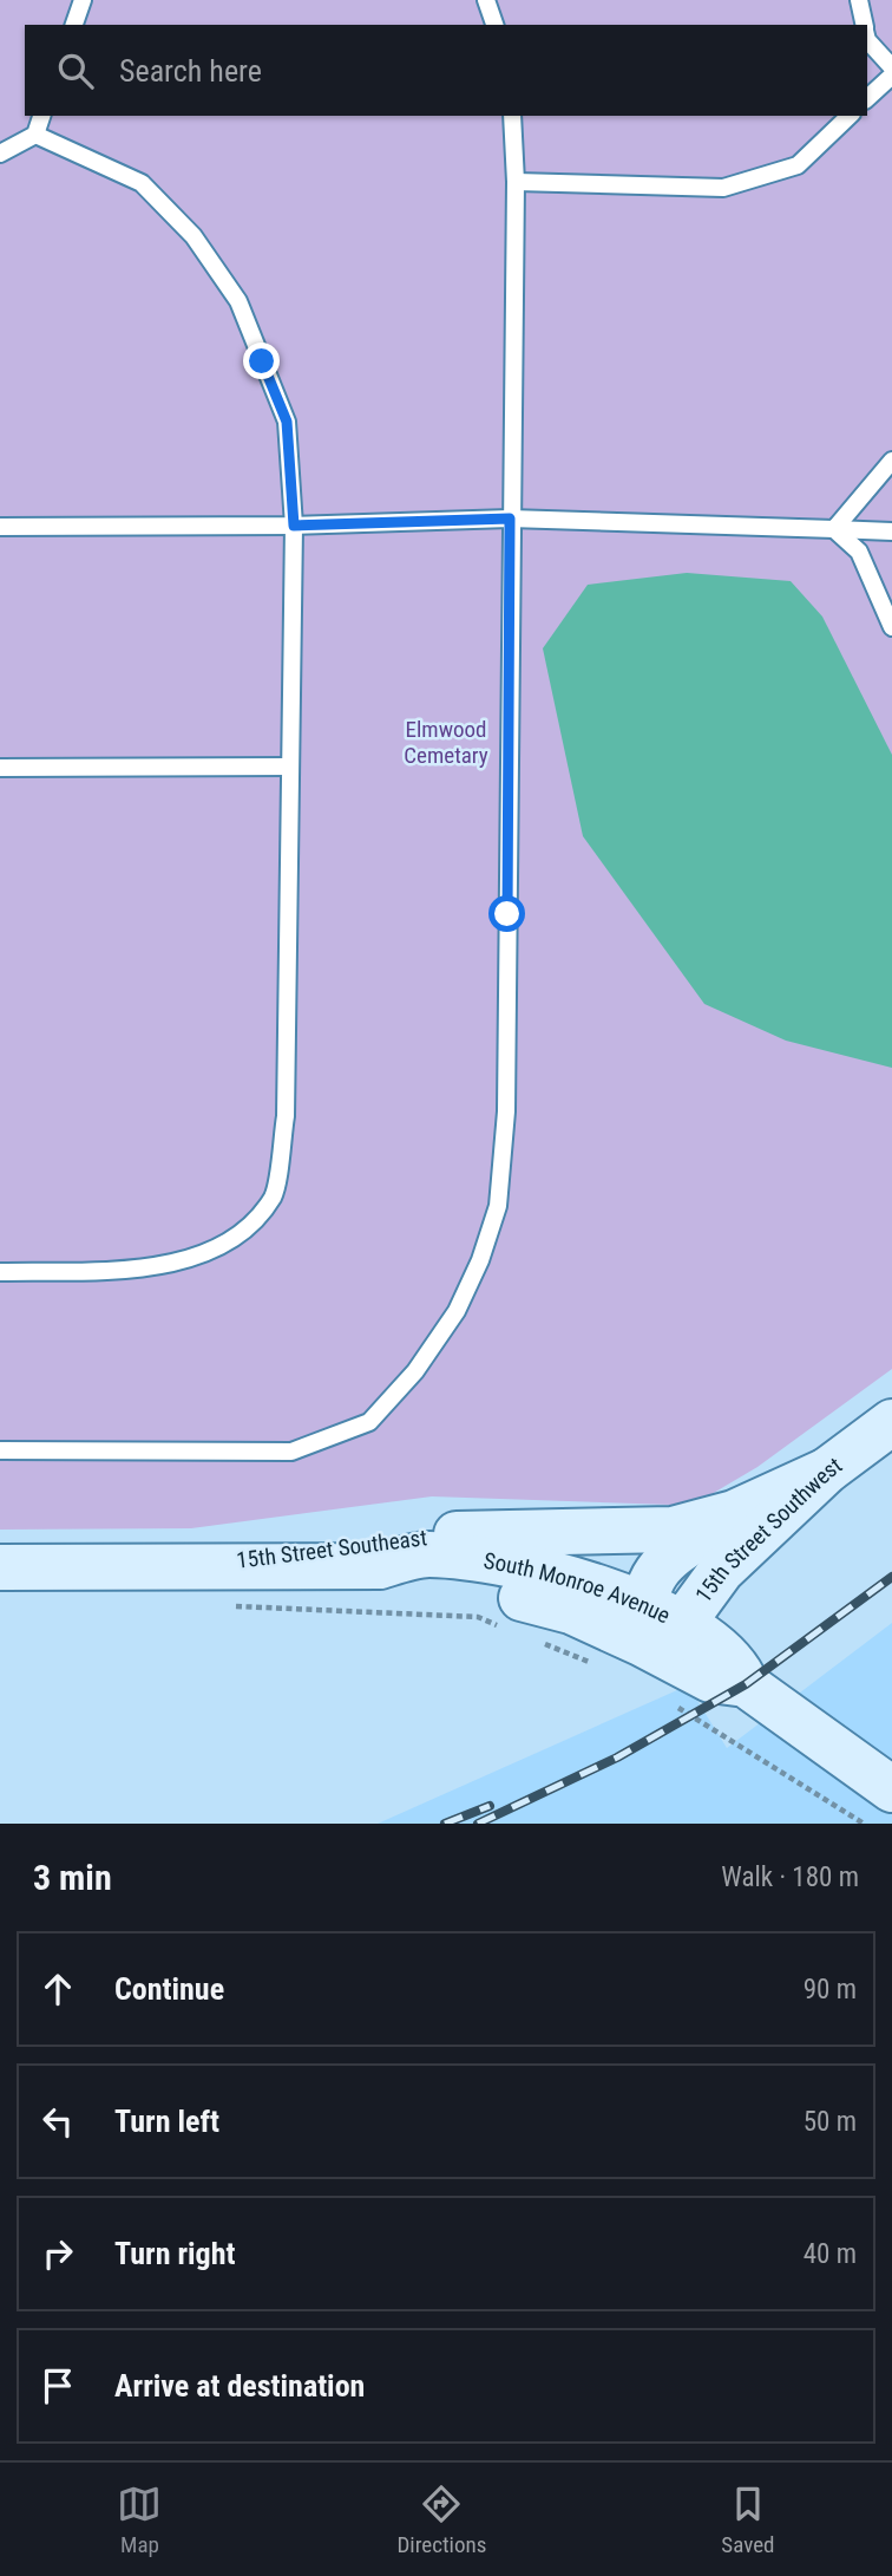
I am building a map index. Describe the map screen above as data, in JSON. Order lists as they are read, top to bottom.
{
  "streets": {
    "street": ["15th Street Southwest", "15th Street Southeast", "South Monroe Avenue"]
  },
  "crossings": [
    ["15th Street Southwest", "15th Street Southeast"],
    ["15th Street Southwest", "South Monroe Avenue"],
    ["15th Street Southeast", "South Monroe Avenue"]
  ],
  "parks": ["Elmwood Cemetary"],
  "page": {
    "search": "Search here",
    "heading": ["3 min", "Walk · 180 m"],
    "list": [
      ["Continue", "90 m"],
      ["Turn left", "50 m"],
      ["Turn right", "40 m"],
      "Arrive at destination"
    ],
    "nav": ["Map", "Directions", "Saved"]
  }
}
